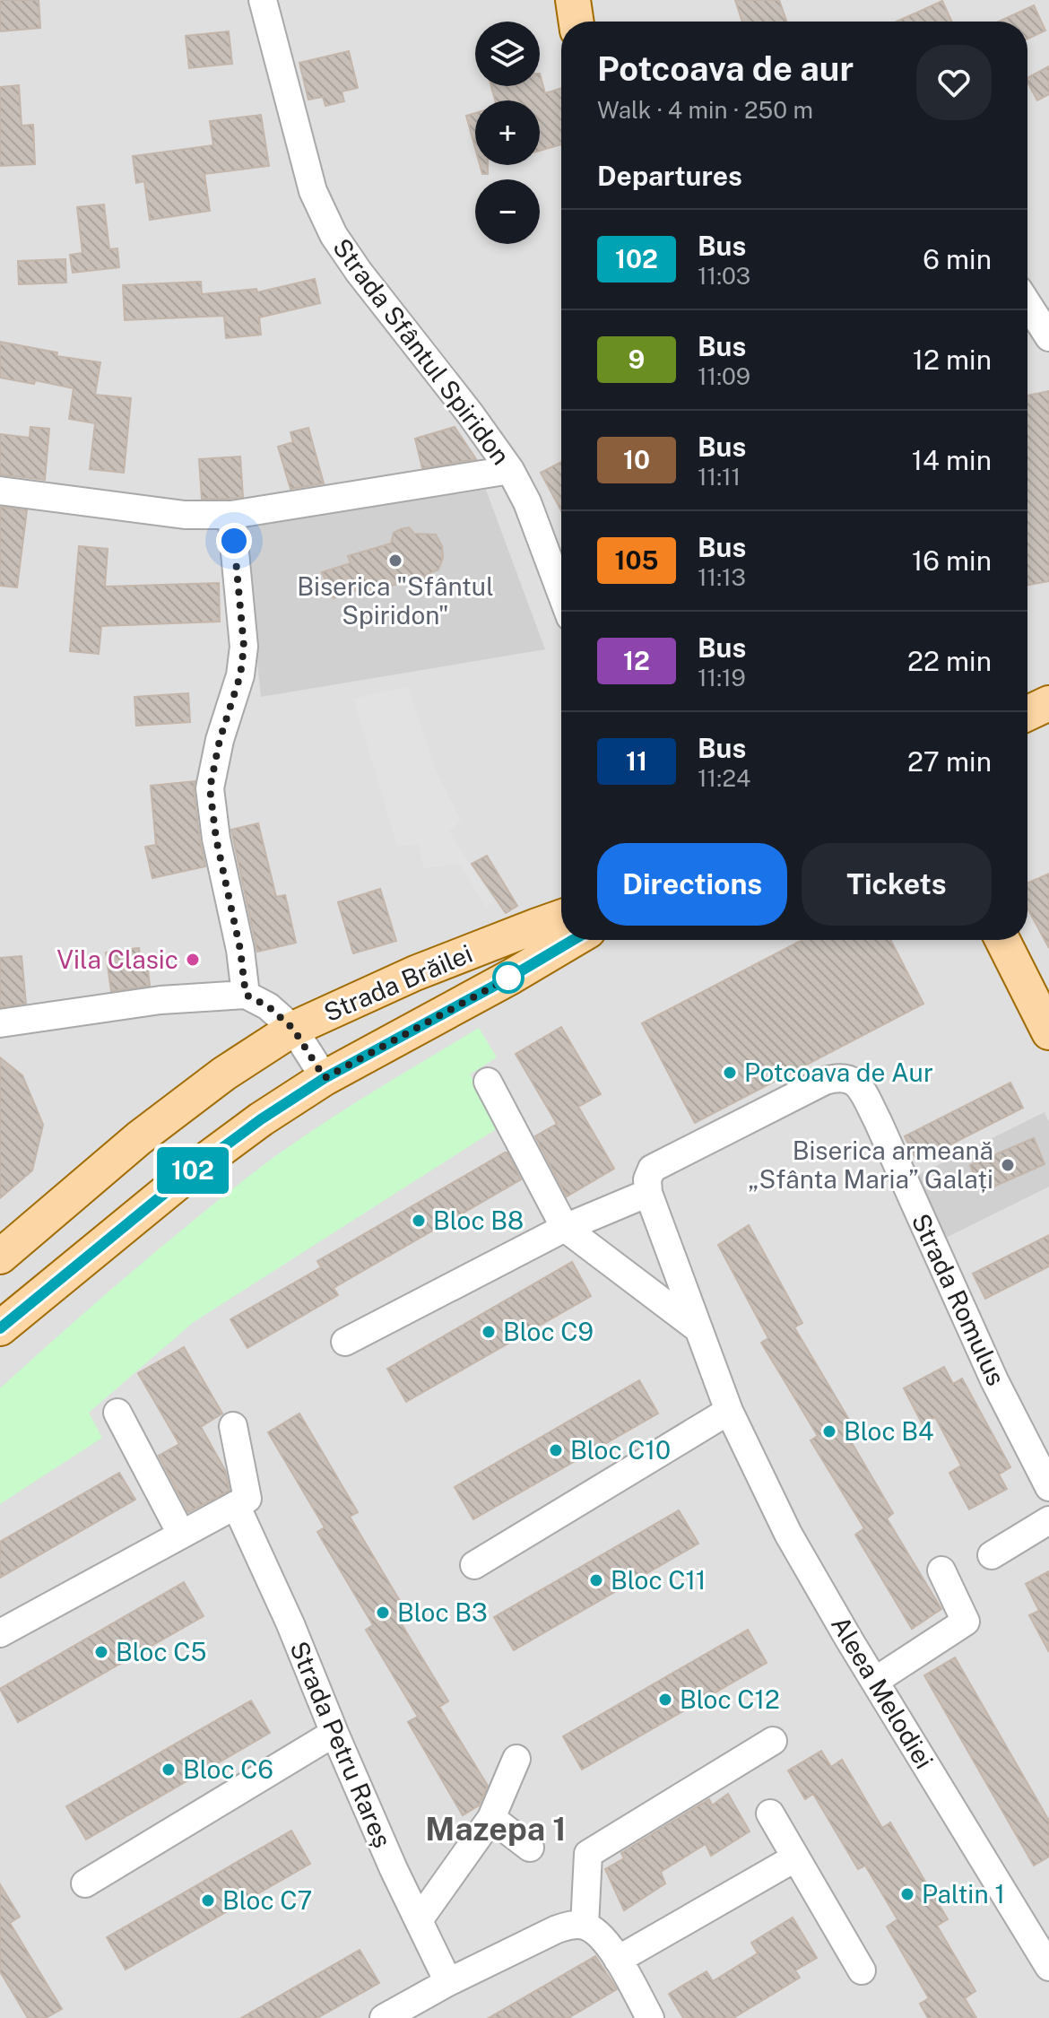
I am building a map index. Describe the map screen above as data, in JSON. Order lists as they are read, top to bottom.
{
  "streets": {
    "main road": ["Strada Brăilei"],
    "street": [
      "Strada Sfântul Spiridon",
      "Strada Romulus",
      "Aleea Melodiei",
      "Strada Petru Rareș"
    ]
  },
  "crossings": [
    ["Strada Romulus", "Aleea Melodiei"]
  ],
  "districts": ["Mazepa 1"],
  "places": [
    "Biserica \"Sfântul Spiridon\"",
    "Vila Clasic",
    "Potcoava de Aur",
    "Biserica armeană „Sfânta Maria” Galați",
    "Bloc B8",
    "Bloc C9",
    "Bloc B4",
    "Bloc C10",
    "Bloc C11",
    "Bloc B3",
    "Bloc C5",
    "Bloc C12",
    "Bloc C6",
    "Paltin 1",
    "Bloc C7"
  ],
  "lines": ["bus line 102"],
  "page": {
    "on_map": "102",
    "map_buttons": ["+", "−"],
    "heading": [
      ["Potcoava de aur", "Walk · 4 min · 250 m"],
      "Departures"
    ],
    "list": [
      {
        "mark": "102",
        "name": "Bus",
        "note": "11:03",
        "value": "6 min"
      },
      {
        "mark": "9",
        "name": "Bus",
        "note": "11:09",
        "value": "12 min"
      },
      {
        "mark": "10",
        "name": "Bus",
        "note": "11:11",
        "value": "14 min"
      },
      {
        "mark": "105",
        "name": "Bus",
        "note": "11:13",
        "value": "16 min"
      },
      {
        "mark": "12",
        "name": "Bus",
        "note": "11:19",
        "value": "22 min"
      },
      {
        "mark": "11",
        "name": "Bus",
        "note": "11:24",
        "value": "27 min"
      }
    ],
    "buttons": ["Directions", "Tickets"]
  }
}
